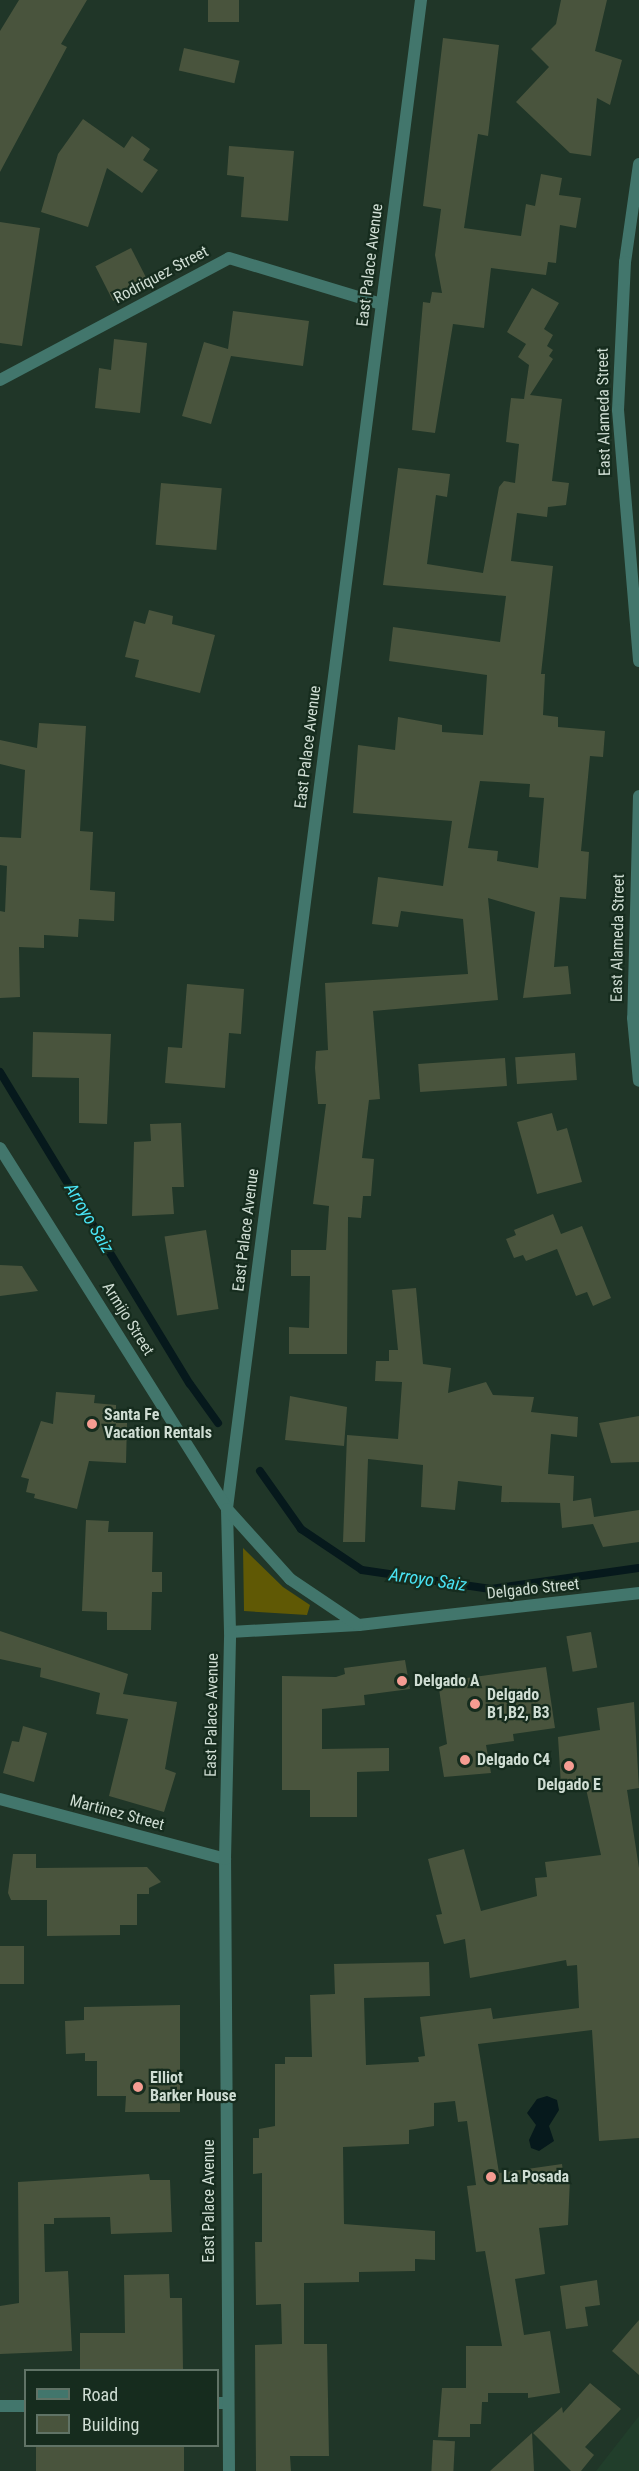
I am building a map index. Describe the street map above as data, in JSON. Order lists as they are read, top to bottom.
{
  "streets": {
    "street": [
      "East Palace Avenue",
      "Rodriquez Street",
      "East Alameda Street",
      "Armijo Street",
      "Delgado Street",
      "Martinez Street"
    ]
  },
  "crossings": [
    ["East Palace Avenue", "Rodriquez Street"],
    ["East Palace Avenue", "Armijo Street"],
    ["East Palace Avenue", "Delgado Street"],
    ["East Palace Avenue", "Martinez Street"]
  ],
  "water": ["Arroyo Saiz"],
  "places": [
    "Santa Fe Vacation Rentals",
    "Delgado A",
    "Delgado B1,B2, B3",
    "Delgado C4",
    "Delgado E",
    "Elliot Barker House",
    "La Posada"
  ],
  "legend": ["Road", "Building"]
}
